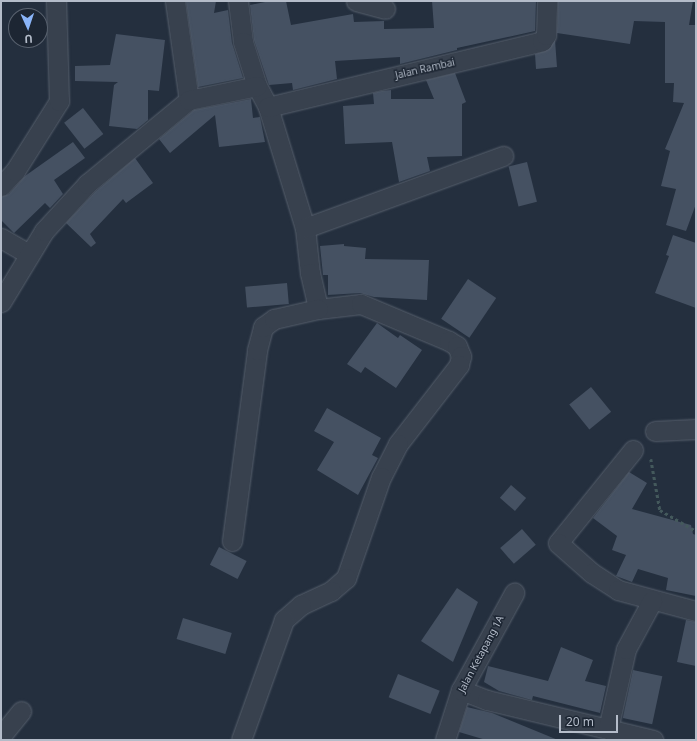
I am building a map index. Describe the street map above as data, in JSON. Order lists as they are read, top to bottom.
{
  "streets": {
    "street": ["Jalan Rambai", "Jalan Ketapang 1A"]
  },
  "scale_bar": "20 m",
  "north": "bottom"
}
